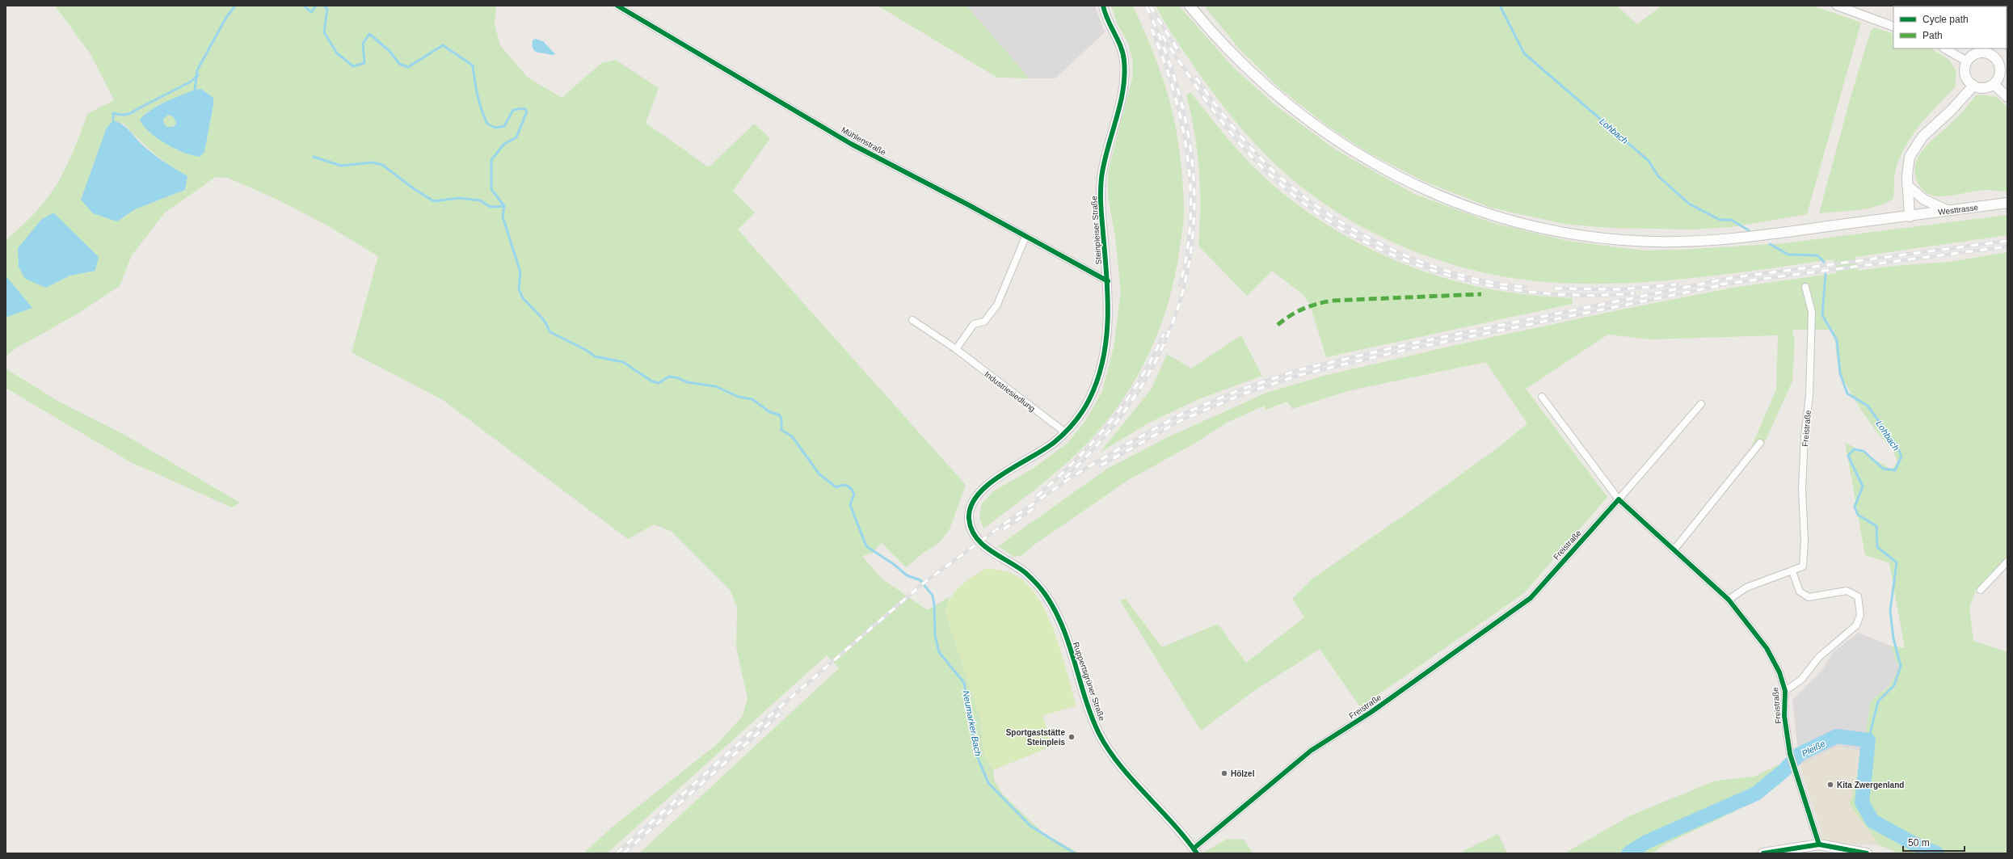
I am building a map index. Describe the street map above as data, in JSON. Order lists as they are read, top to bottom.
{
  "streets": {
    "main road": ["Westtrasse"],
    "street": [
      "Mühlenstraße",
      "Steinpleiser Straße",
      "Industriesiedlung",
      "Freistraße",
      "Ruppertsgrüner Straße"
    ]
  },
  "crossings": [
    ["Mühlenstraße", "Steinpleiser Straße"],
    ["Steinpleiser Straße", "Industriesiedlung"],
    ["Steinpleiser Straße", "Ruppertsgrüner Straße"],
    ["Freistraße", "Ruppertsgrüner Straße"]
  ],
  "water": ["Lohbach", "Neumarker Bach", "Pleiße"],
  "places": ["Sportgaststätte Steinpleis", "Hölzel", "Kita Zwergenland"],
  "legend": ["Cycle path", "Path"],
  "scale_bar": "50 m"
}
